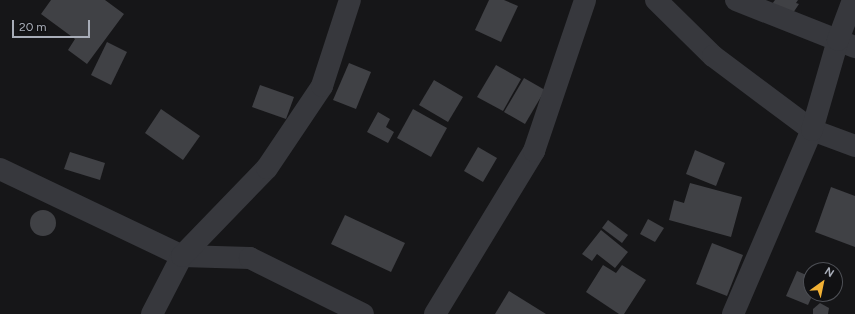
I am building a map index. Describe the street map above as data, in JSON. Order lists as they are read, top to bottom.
{
  "scale_bar": "20 m",
  "north": "top right"
}
